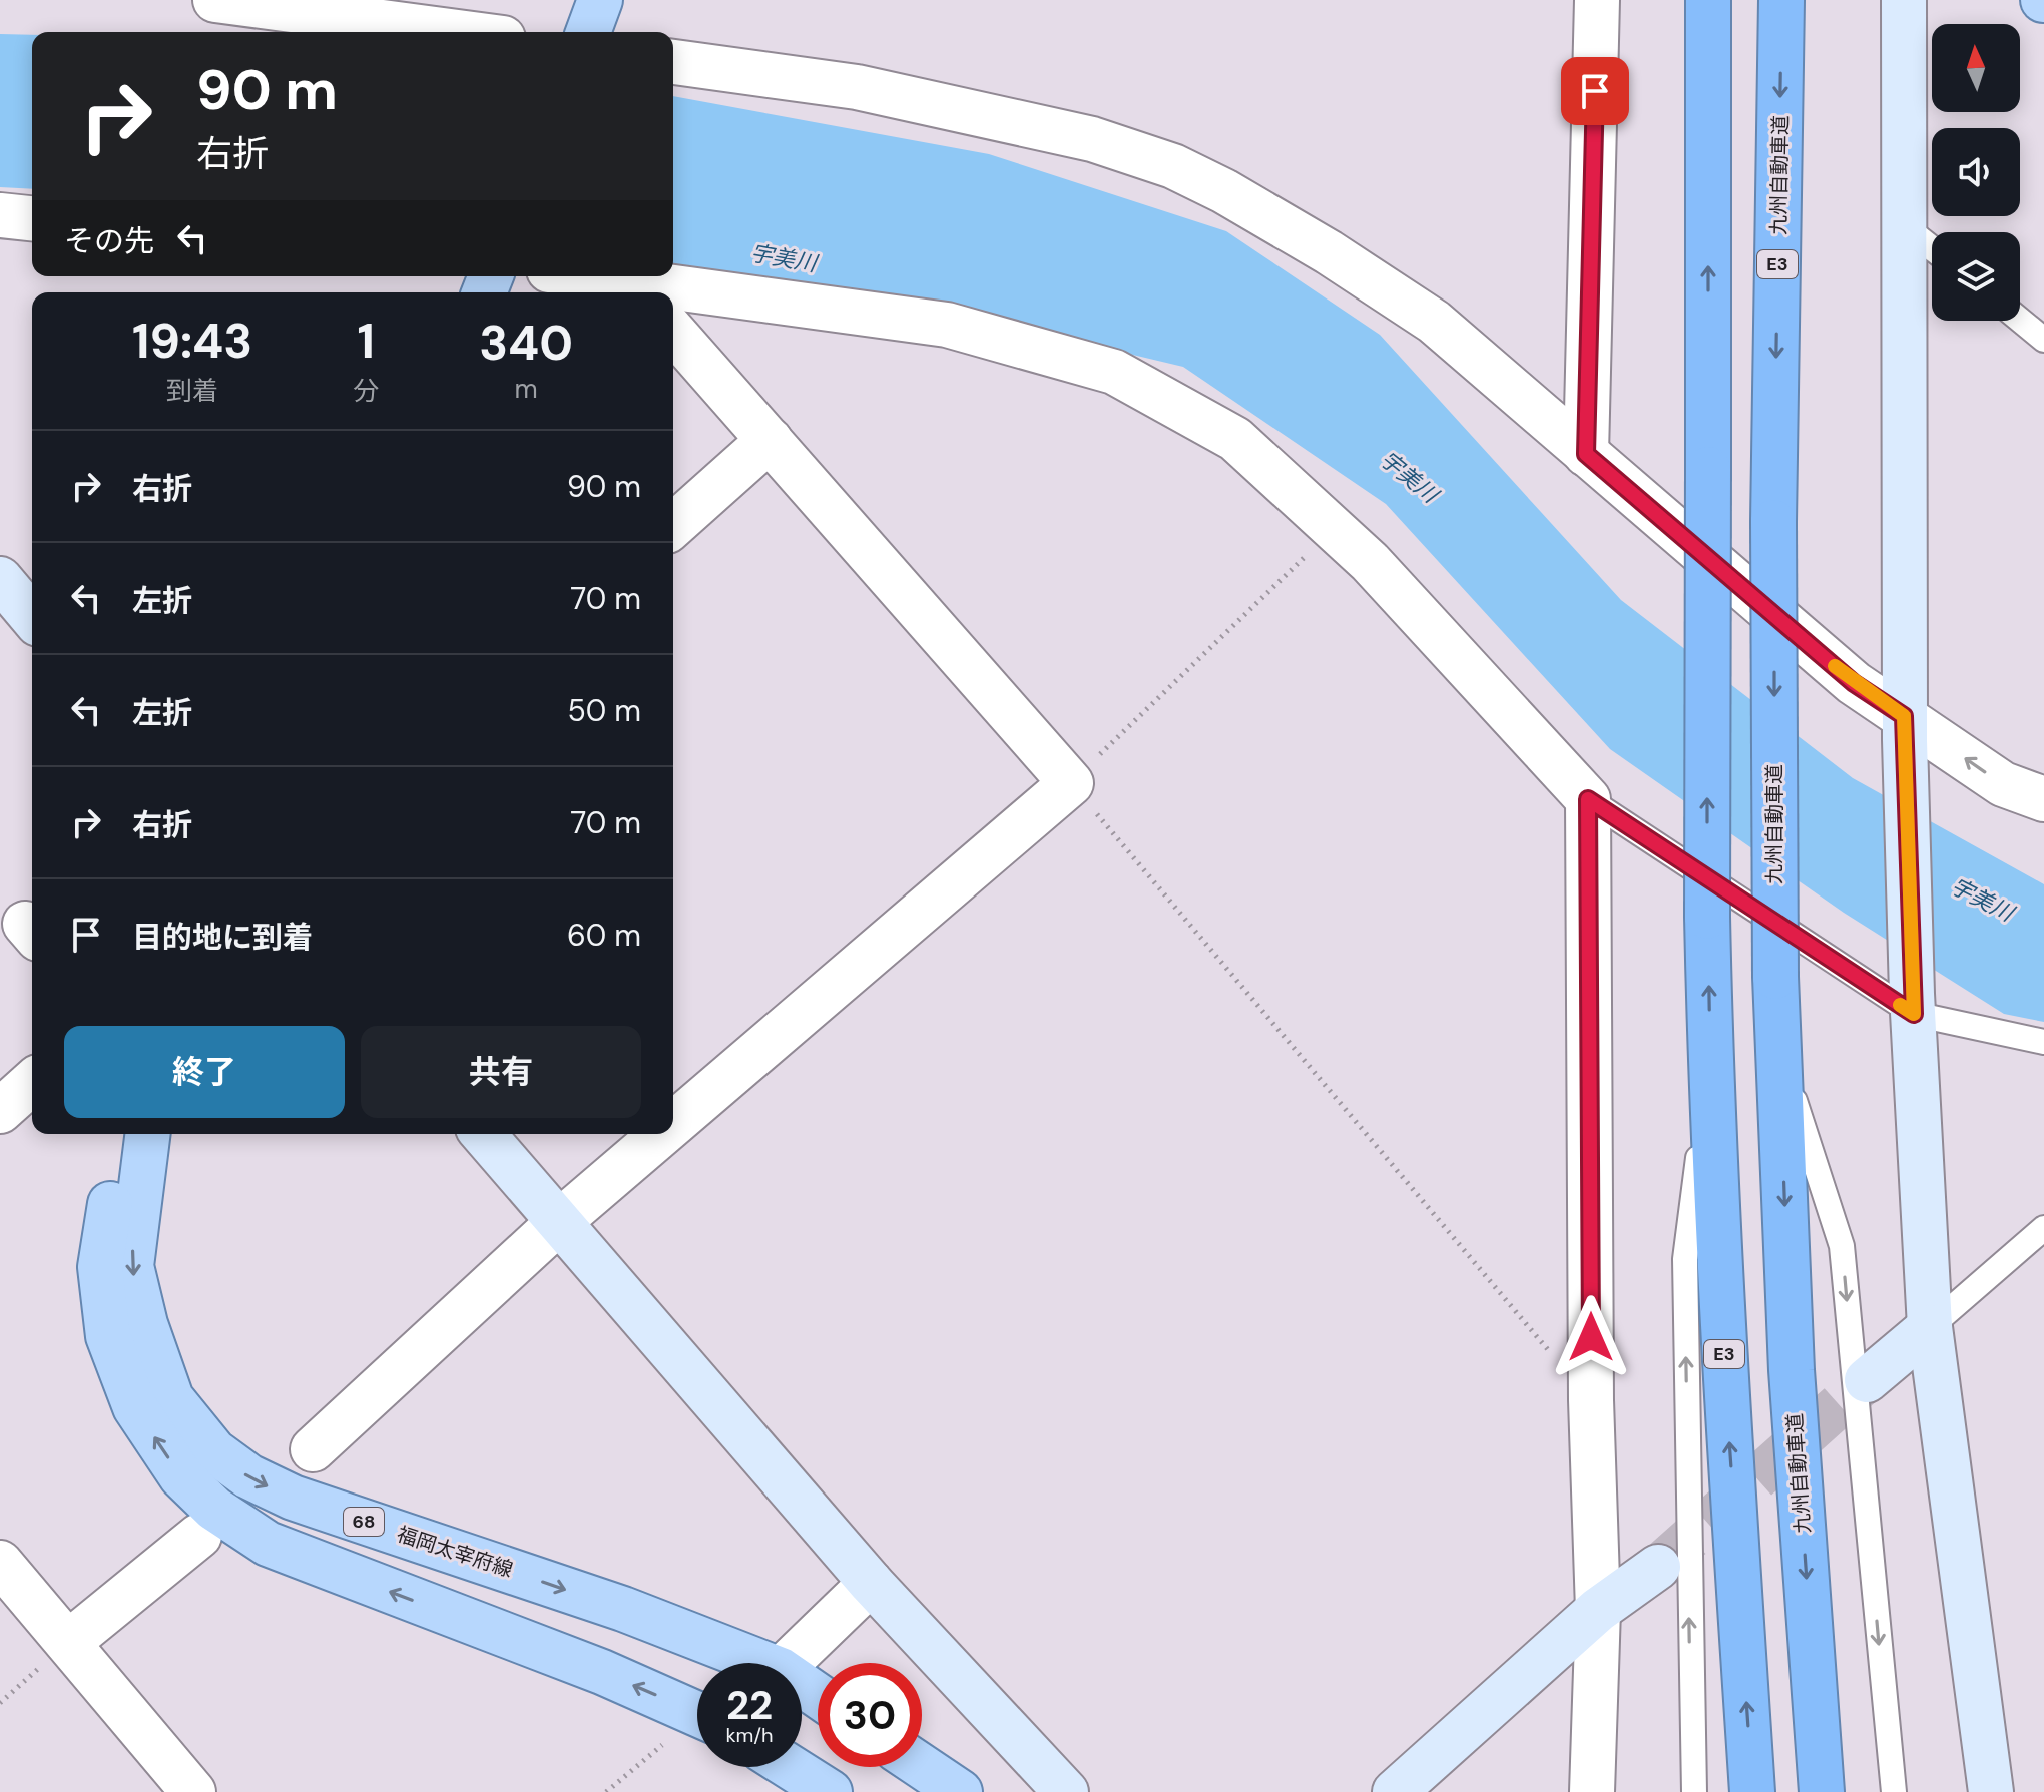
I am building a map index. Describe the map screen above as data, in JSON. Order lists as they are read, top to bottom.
{
  "streets": {
    "highway": ["九州自動車道", "E3"],
    "main road": ["68", "福岡太宰府線"]
  },
  "water": ["宇美川"],
  "north": "top",
  "page": {
    "turn": ["90 m", "右折"],
    "then": "その先",
    "eta": [
      "19:43",
      "到着",
      "1",
      "分",
      "340",
      "m"
    ],
    "list": [
      {
        "name": "右折",
        "value": "90 m"
      },
      {
        "name": "左折",
        "value": "70 m"
      },
      {
        "name": "左折",
        "value": "50 m"
      },
      {
        "name": "右折",
        "value": "70 m"
      },
      {
        "name": "目的地に到着",
        "value": "60 m"
      }
    ],
    "buttons": ["終了", "共有"],
    "speed": "22 km/h",
    "limit": "30"
  }
}
